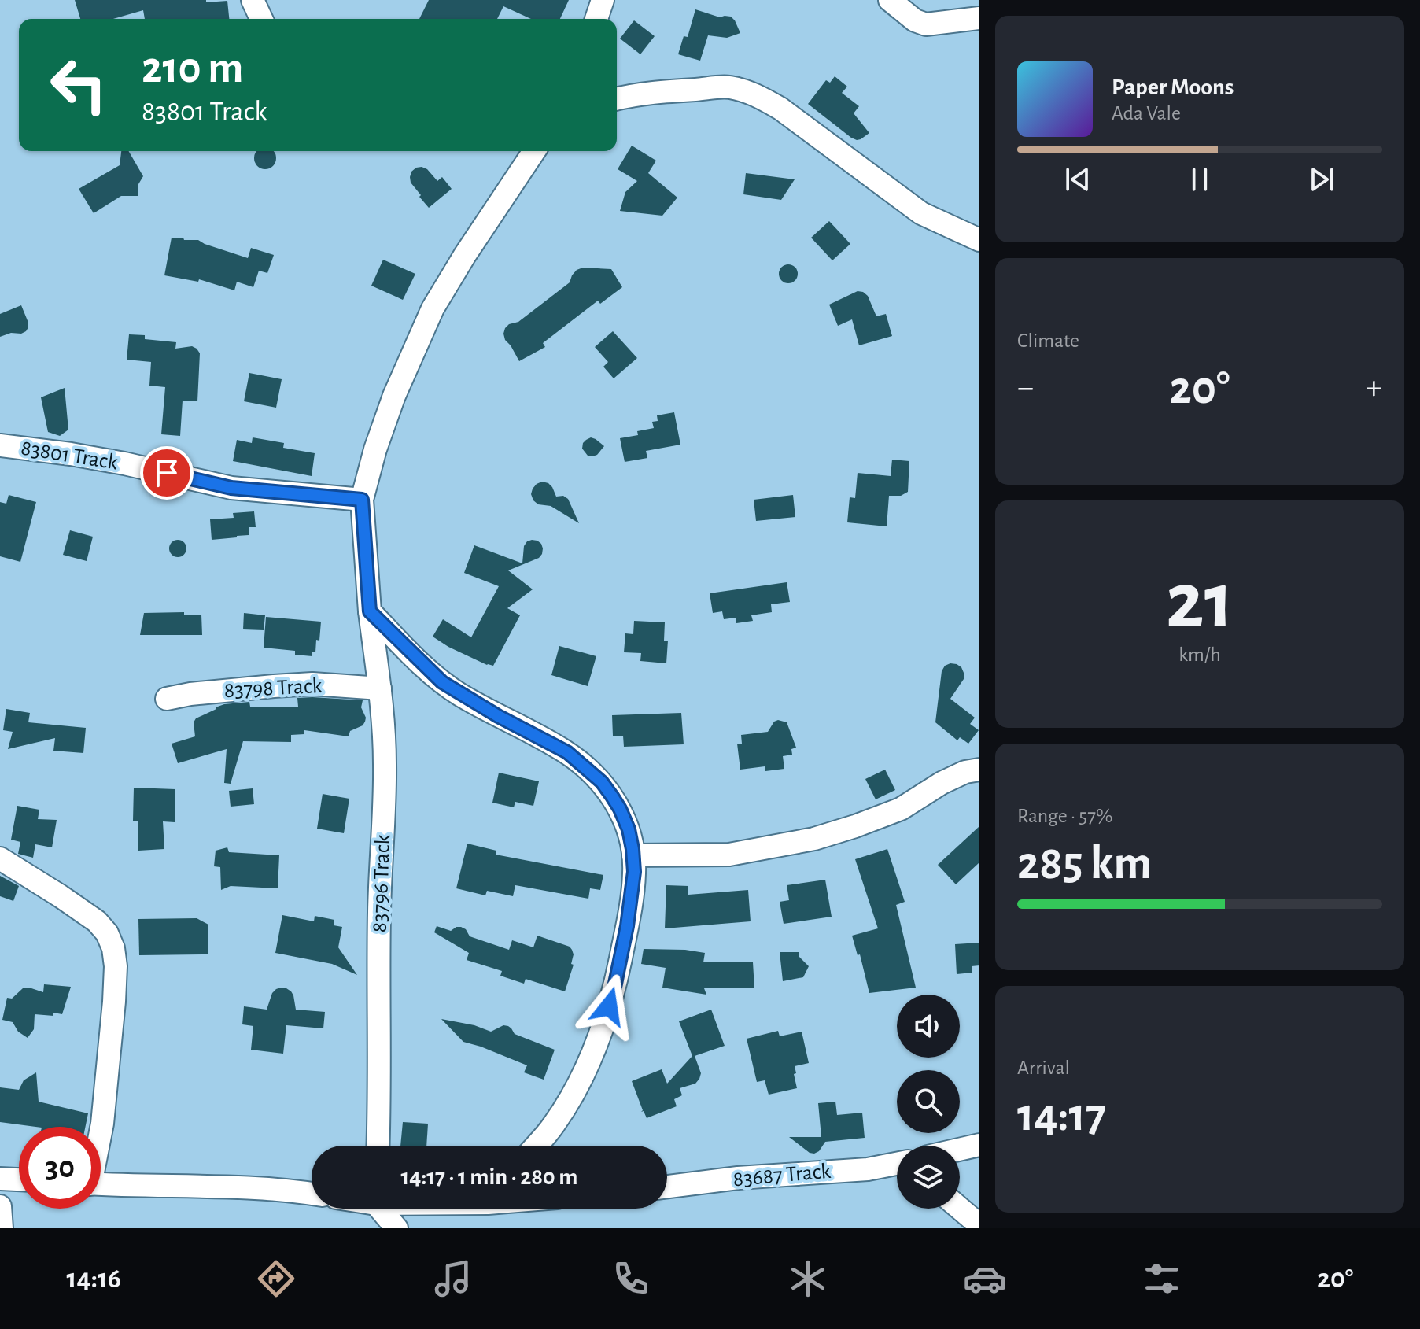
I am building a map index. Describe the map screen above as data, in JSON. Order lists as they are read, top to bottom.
{
  "streets": {
    "street": [
      "83801 Track",
      "83798 Track",
      "83796 Track",
      "83687 Track"
    ]
  },
  "crossings": [
    ["83801 Track", "83796 Track"],
    ["83798 Track", "83796 Track"]
  ],
  "page": {
    "turn": ["210 m", "83801 Track"],
    "song": ["Paper Moons", "Ada Vale"],
    "tile": [
      "Climate",
      ["21", "km/h"],
      ["Range · 57%", "285 km"],
      ["Arrival", "14:17"]
    ],
    "heat": ["−", "20°", "+"],
    "limit": "30",
    "trip": "14:17 · 1 min · 280 m",
    "tabs": ["14:16", "20°"]
  }
}
